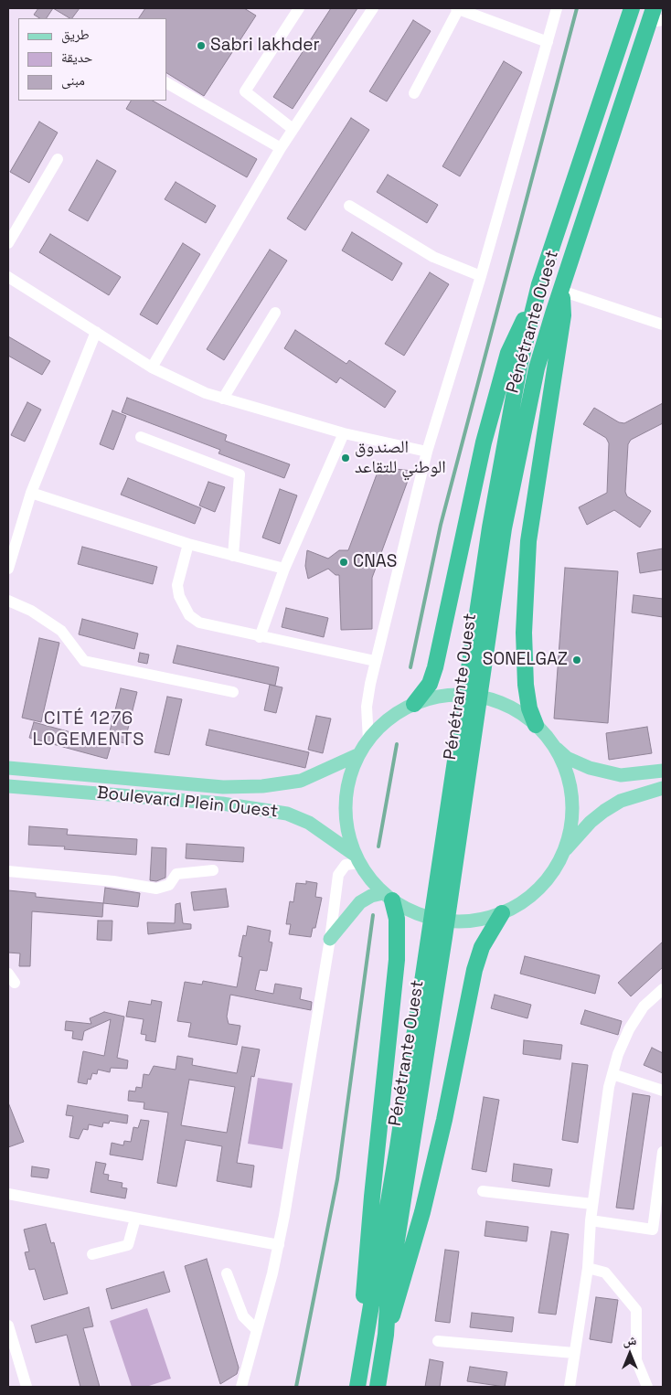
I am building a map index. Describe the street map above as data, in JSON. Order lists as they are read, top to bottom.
{
  "streets": {
    "highway": ["Pénétrante Ouest"],
    "main road": ["Boulevard Plein Ouest"]
  },
  "districts": ["CITÉ 1276 LOGEMENTS"],
  "places": [
    "Sabri lakhder",
    "الصندوق الوطني للتقاعد",
    "CNAS",
    "SONELGAZ"
  ],
  "legend": ["طريق", "حديقة", "مبنى"],
  "north": "top"
}
